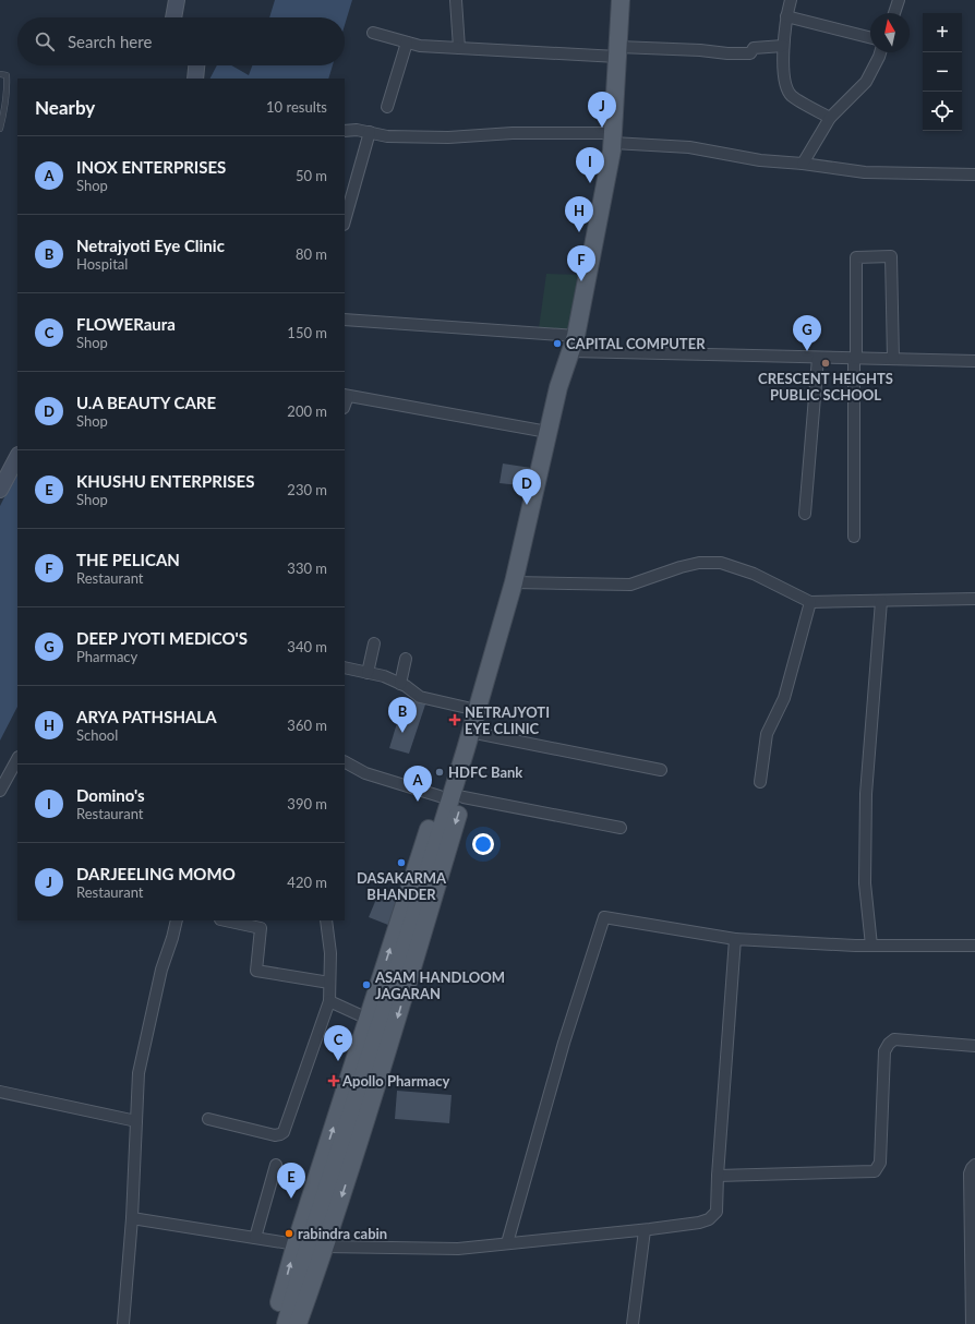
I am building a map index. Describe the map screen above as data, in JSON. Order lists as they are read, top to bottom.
{
  "places": {
    "other": [
      "CAPITAL COMPUTER",
      "CRESCENT HEIGHTS PUBLIC SCHOOL",
      "HDFC Bank",
      "DASAKARMA BHANDER",
      "ASAM HANDLOOM JAGARAN",
      "rabindra cabin"
    ],
    "health": ["NETRAJYOTI EYE CLINIC", "Apollo Pharmacy"]
  },
  "north": "top",
  "page": {
    "map_buttons": ["+", "−"],
    "search": "Search here",
    "heading": ["Nearby", "10 results"],
    "pins": [
      "J",
      "I",
      "H",
      "F",
      "G",
      "D",
      "B",
      "A",
      "C",
      "E"
    ],
    "list": [
      {
        "mark": "A",
        "name": "INOX ENTERPRISES",
        "note": "Shop",
        "value": "50 m"
      },
      {
        "mark": "B",
        "name": "Netrajyoti Eye Clinic",
        "note": "Hospital",
        "value": "80 m"
      },
      {
        "mark": "C",
        "name": "FLOWERaura",
        "note": "Shop",
        "value": "150 m"
      },
      {
        "mark": "D",
        "name": "U.A BEAUTY CARE",
        "note": "Shop",
        "value": "200 m"
      },
      {
        "mark": "E",
        "name": "KHUSHU ENTERPRISES",
        "note": "Shop",
        "value": "230 m"
      },
      {
        "mark": "F",
        "name": "THE PELICAN",
        "note": "Restaurant",
        "value": "330 m"
      },
      {
        "mark": "G",
        "name": "DEEP JYOTI MEDICO'S",
        "note": "Pharmacy",
        "value": "340 m"
      },
      {
        "mark": "H",
        "name": "ARYA PATHSHALA",
        "note": "School",
        "value": "360 m"
      },
      {
        "mark": "I",
        "name": "Domino's",
        "note": "Restaurant",
        "value": "390 m"
      },
      {
        "mark": "J",
        "name": "DARJEELING MOMO",
        "note": "Restaurant",
        "value": "420 m"
      }
    ]
  }
}
